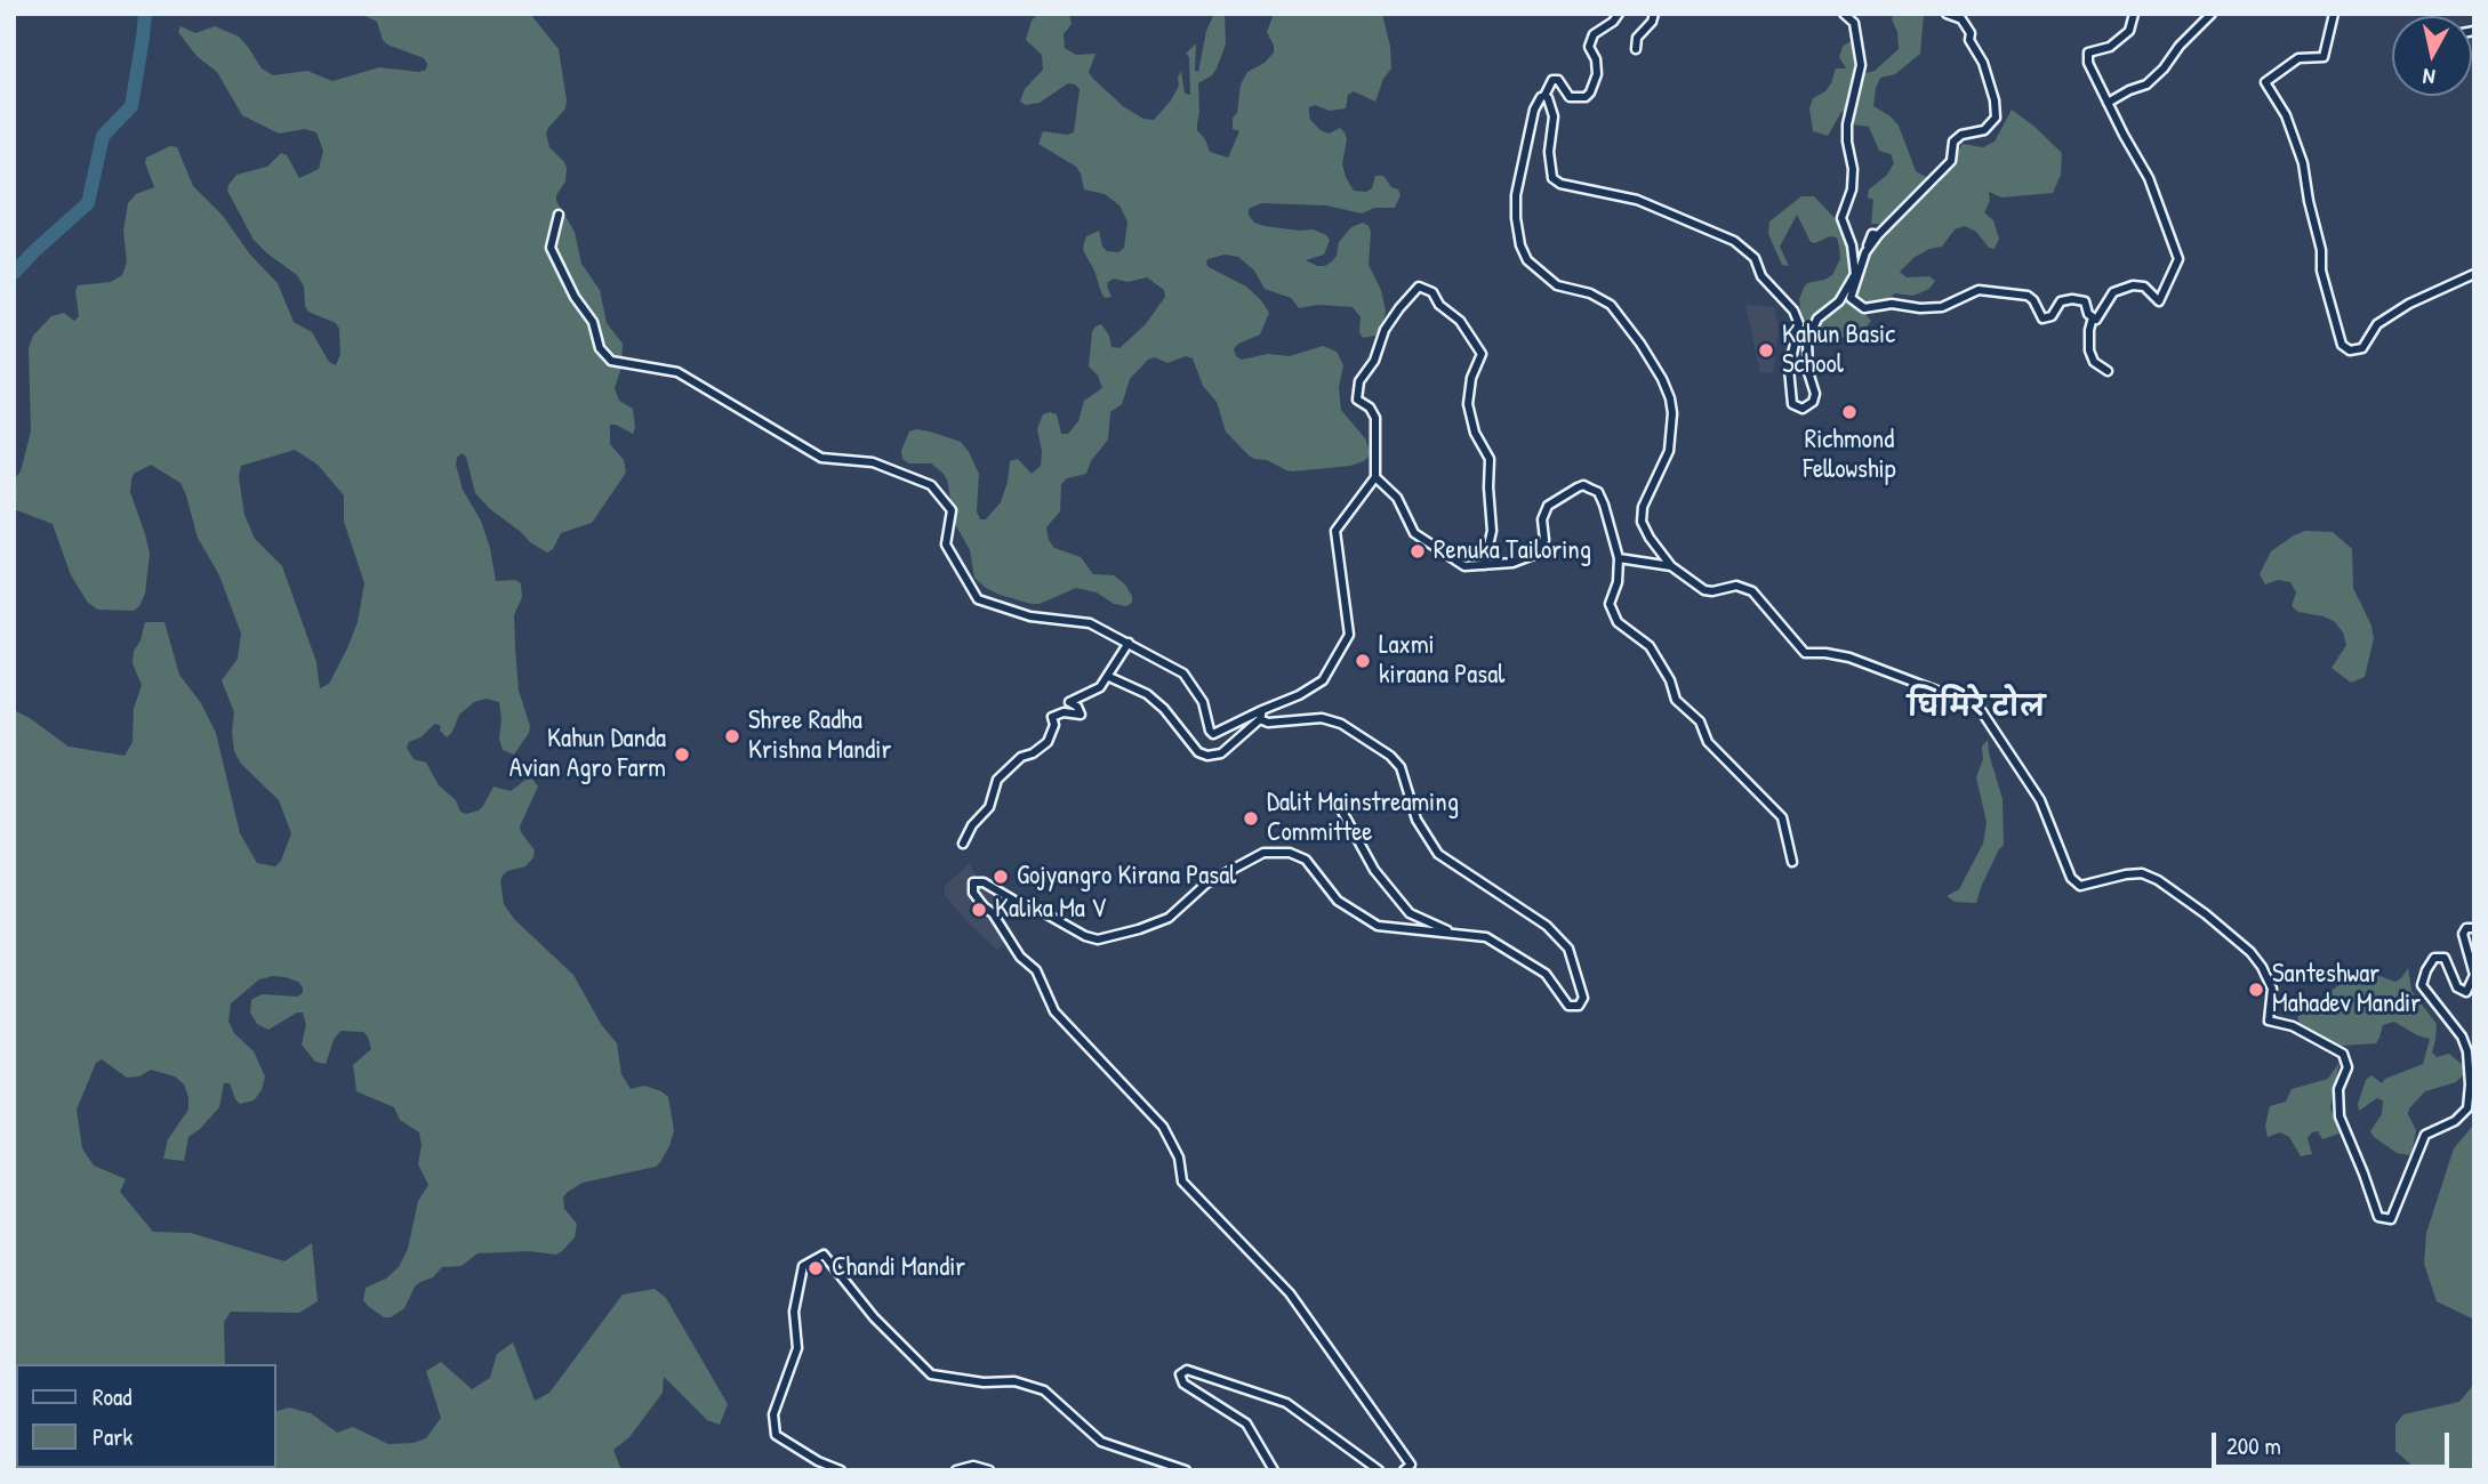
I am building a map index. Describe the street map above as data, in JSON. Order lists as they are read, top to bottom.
{
  "districts": ["घिमिरे टोल"],
  "places": [
    "Kahun Basic School",
    "Richmond Fellowship",
    "Renuka Tailoring",
    "Laxmi kiraana Pasal",
    "Shree Radha Krishna Mandir",
    "Kahun Danda Avian Agro Farm",
    "Dalit Mainstreaming Committee",
    "Gojyangro Kirana Pasal",
    "Kalika Ma V",
    "Santeshwar Mahadev Mandir",
    "Chandi Mandir"
  ],
  "legend": ["Road", "Park"],
  "scale_bar": "200 m",
  "north": "bottom"
}
